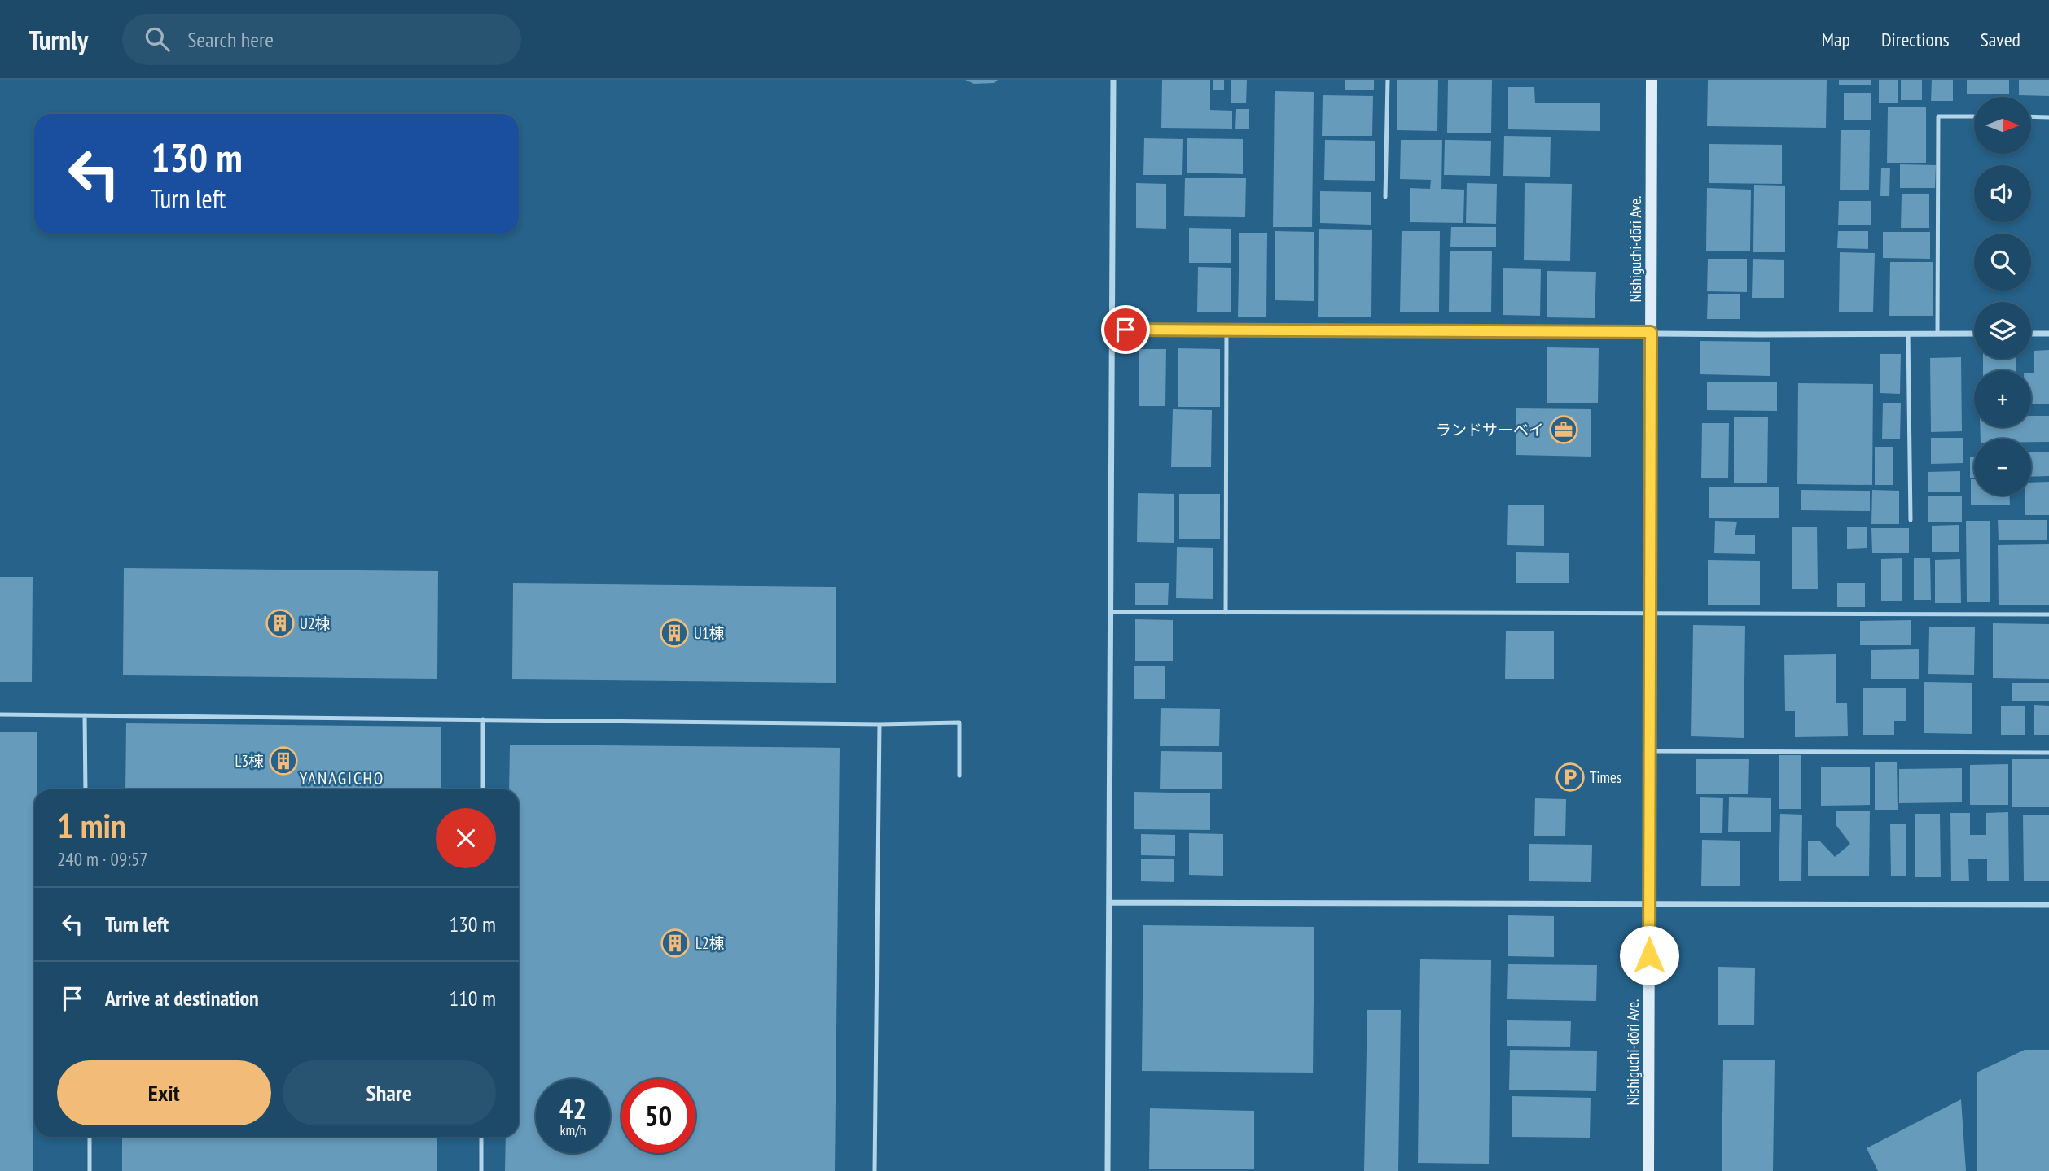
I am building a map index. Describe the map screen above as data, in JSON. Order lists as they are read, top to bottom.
{
  "streets": {
    "main road": ["Nishiguchi-dōri Ave."]
  },
  "districts": ["YANAGICHO"],
  "places": {
    "office": ["ランドサーベイ"],
    "building": [
      "U2棟",
      "U1棟",
      "L3棟",
      "L2棟"
    ],
    "parking": ["Times"]
  },
  "north": "right",
  "page": {
    "header": "Turnly",
    "search": "Search here",
    "nav": ["Map", "Directions", "Saved"],
    "map_buttons": ["+", "−"],
    "turn": ["130 m", "Turn left"],
    "heading": ["1 min", "240 m · 09:57"],
    "list": [
      {
        "name": "Turn left",
        "value": "130 m"
      },
      {
        "name": "Arrive at destination",
        "value": "110 m"
      }
    ],
    "buttons": ["Exit", "Share"],
    "speed": "42 km/h",
    "limit": "50"
  }
}
